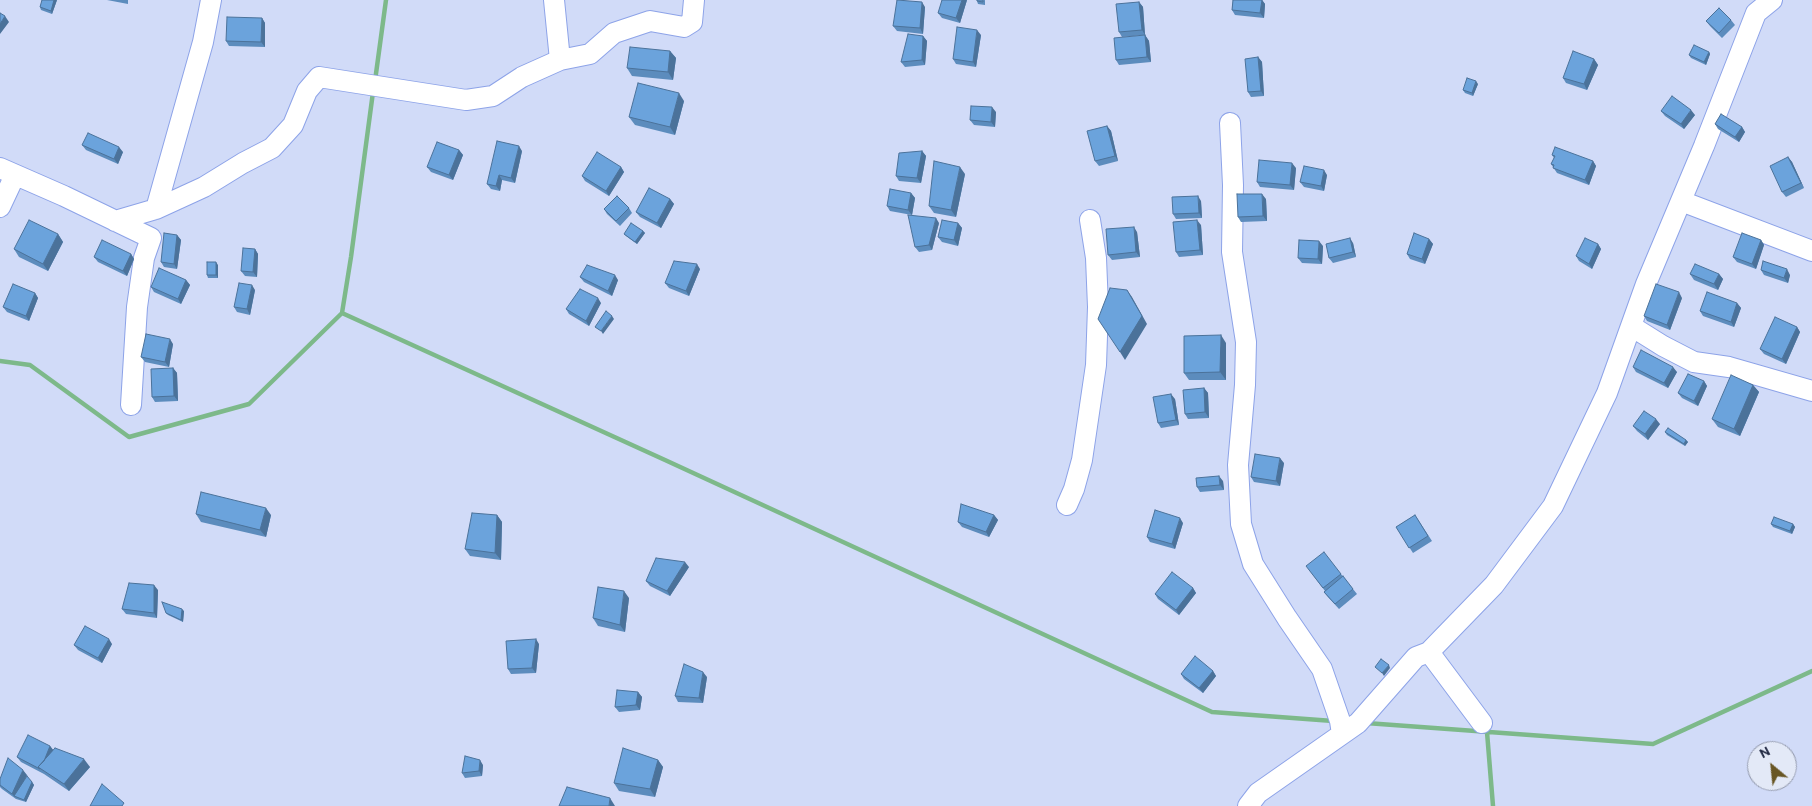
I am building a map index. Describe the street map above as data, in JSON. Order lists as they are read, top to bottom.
{
  "north": "top left"
}
